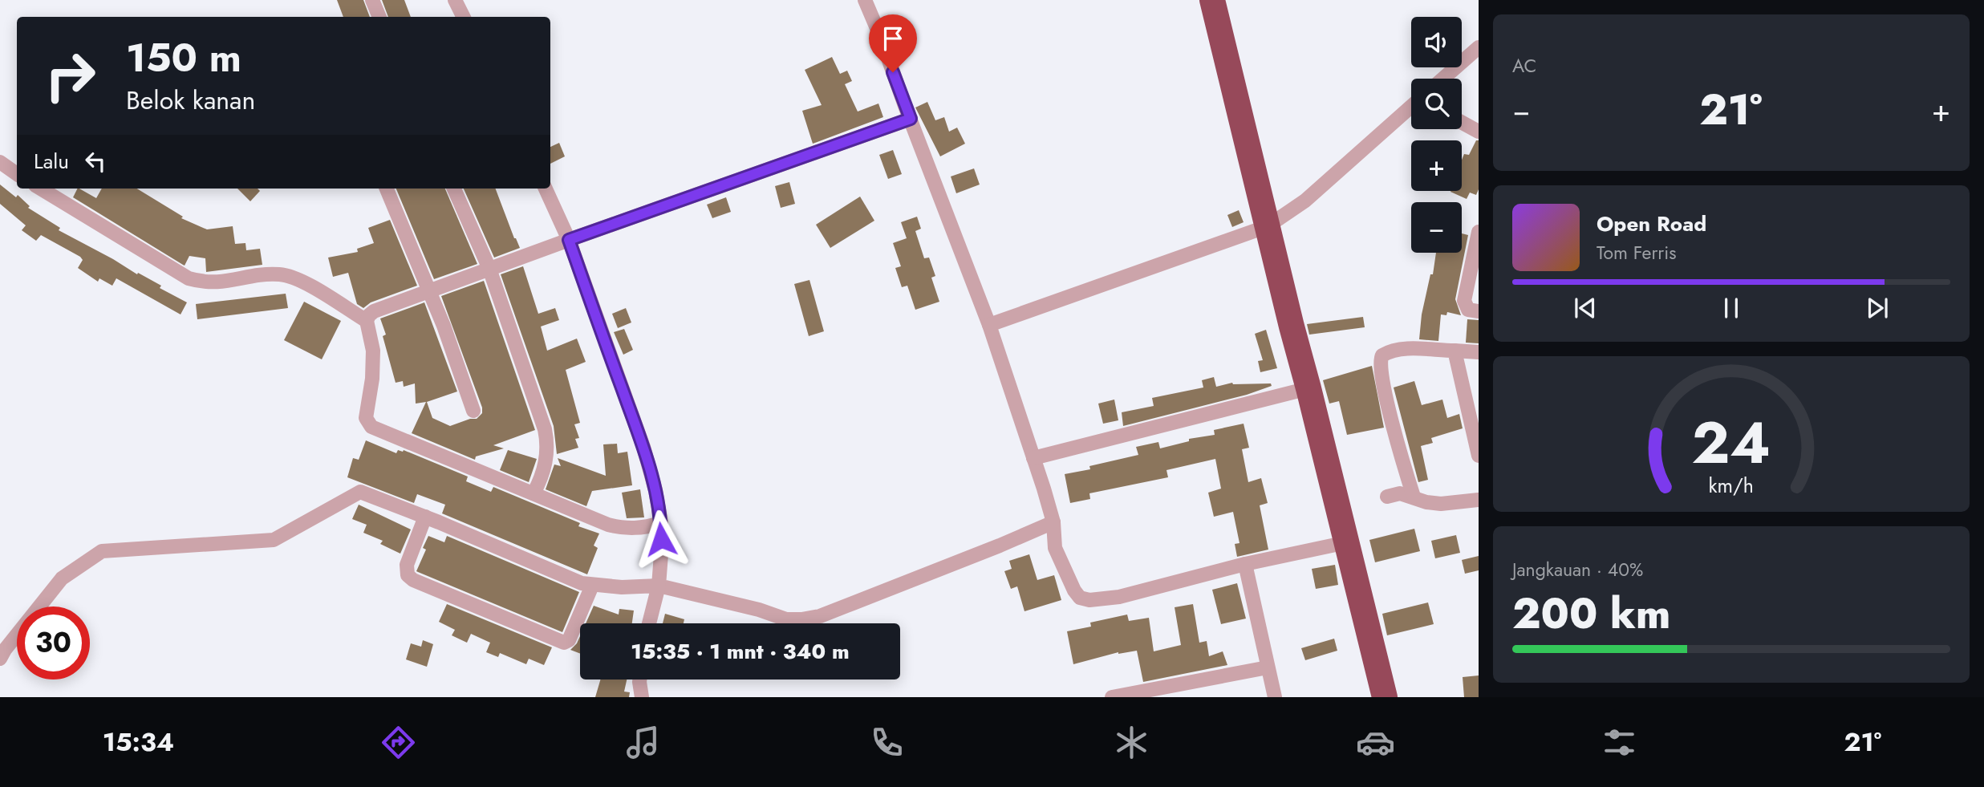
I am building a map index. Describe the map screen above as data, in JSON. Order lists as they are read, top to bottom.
{
  "page": {
    "tile": [
      "AC",
      ["Jangkauan · 40%", "200 km"]
    ],
    "map_buttons": ["+", "−"],
    "turn": ["150 m", "Belok kanan"],
    "heat": ["−", "21°", "+"],
    "then": "Lalu",
    "song": ["Open Road", "Tom Ferris"],
    "limit": "30",
    "trip": "15:35 · 1 mnt · 340 m",
    "tabs": ["15:34", "21°"],
    "gauge": ["24", "km/h"]
  }
}
